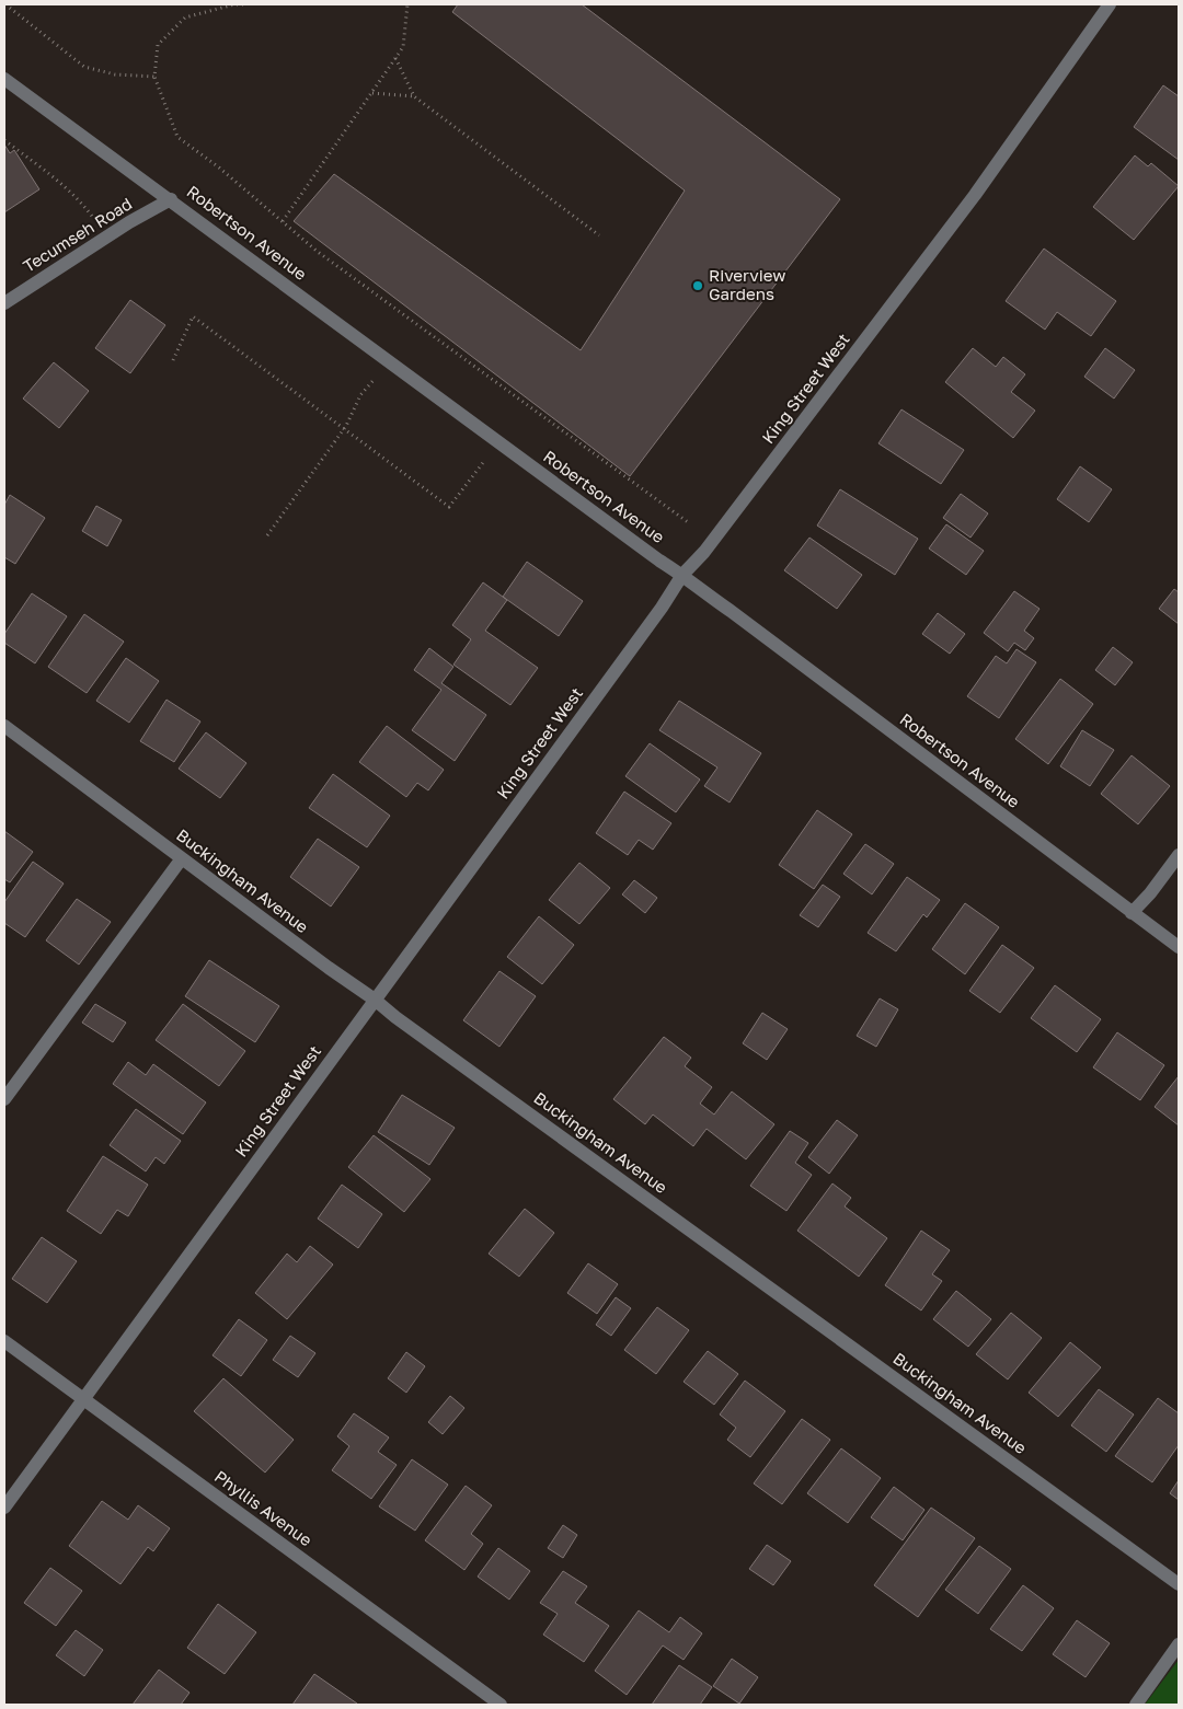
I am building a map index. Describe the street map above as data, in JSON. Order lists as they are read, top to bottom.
{
  "streets": {
    "street": [
      "Robertson Avenue",
      "Tecumseh Road",
      "King Street West",
      "Buckingham Avenue",
      "Phyllis Avenue"
    ]
  },
  "crossings": [
    ["Robertson Avenue", "Tecumseh Road"],
    ["Robertson Avenue", "King Street West"],
    ["King Street West", "Buckingham Avenue"],
    ["King Street West", "Phyllis Avenue"]
  ],
  "places": ["Riverview Gardens"]
}
